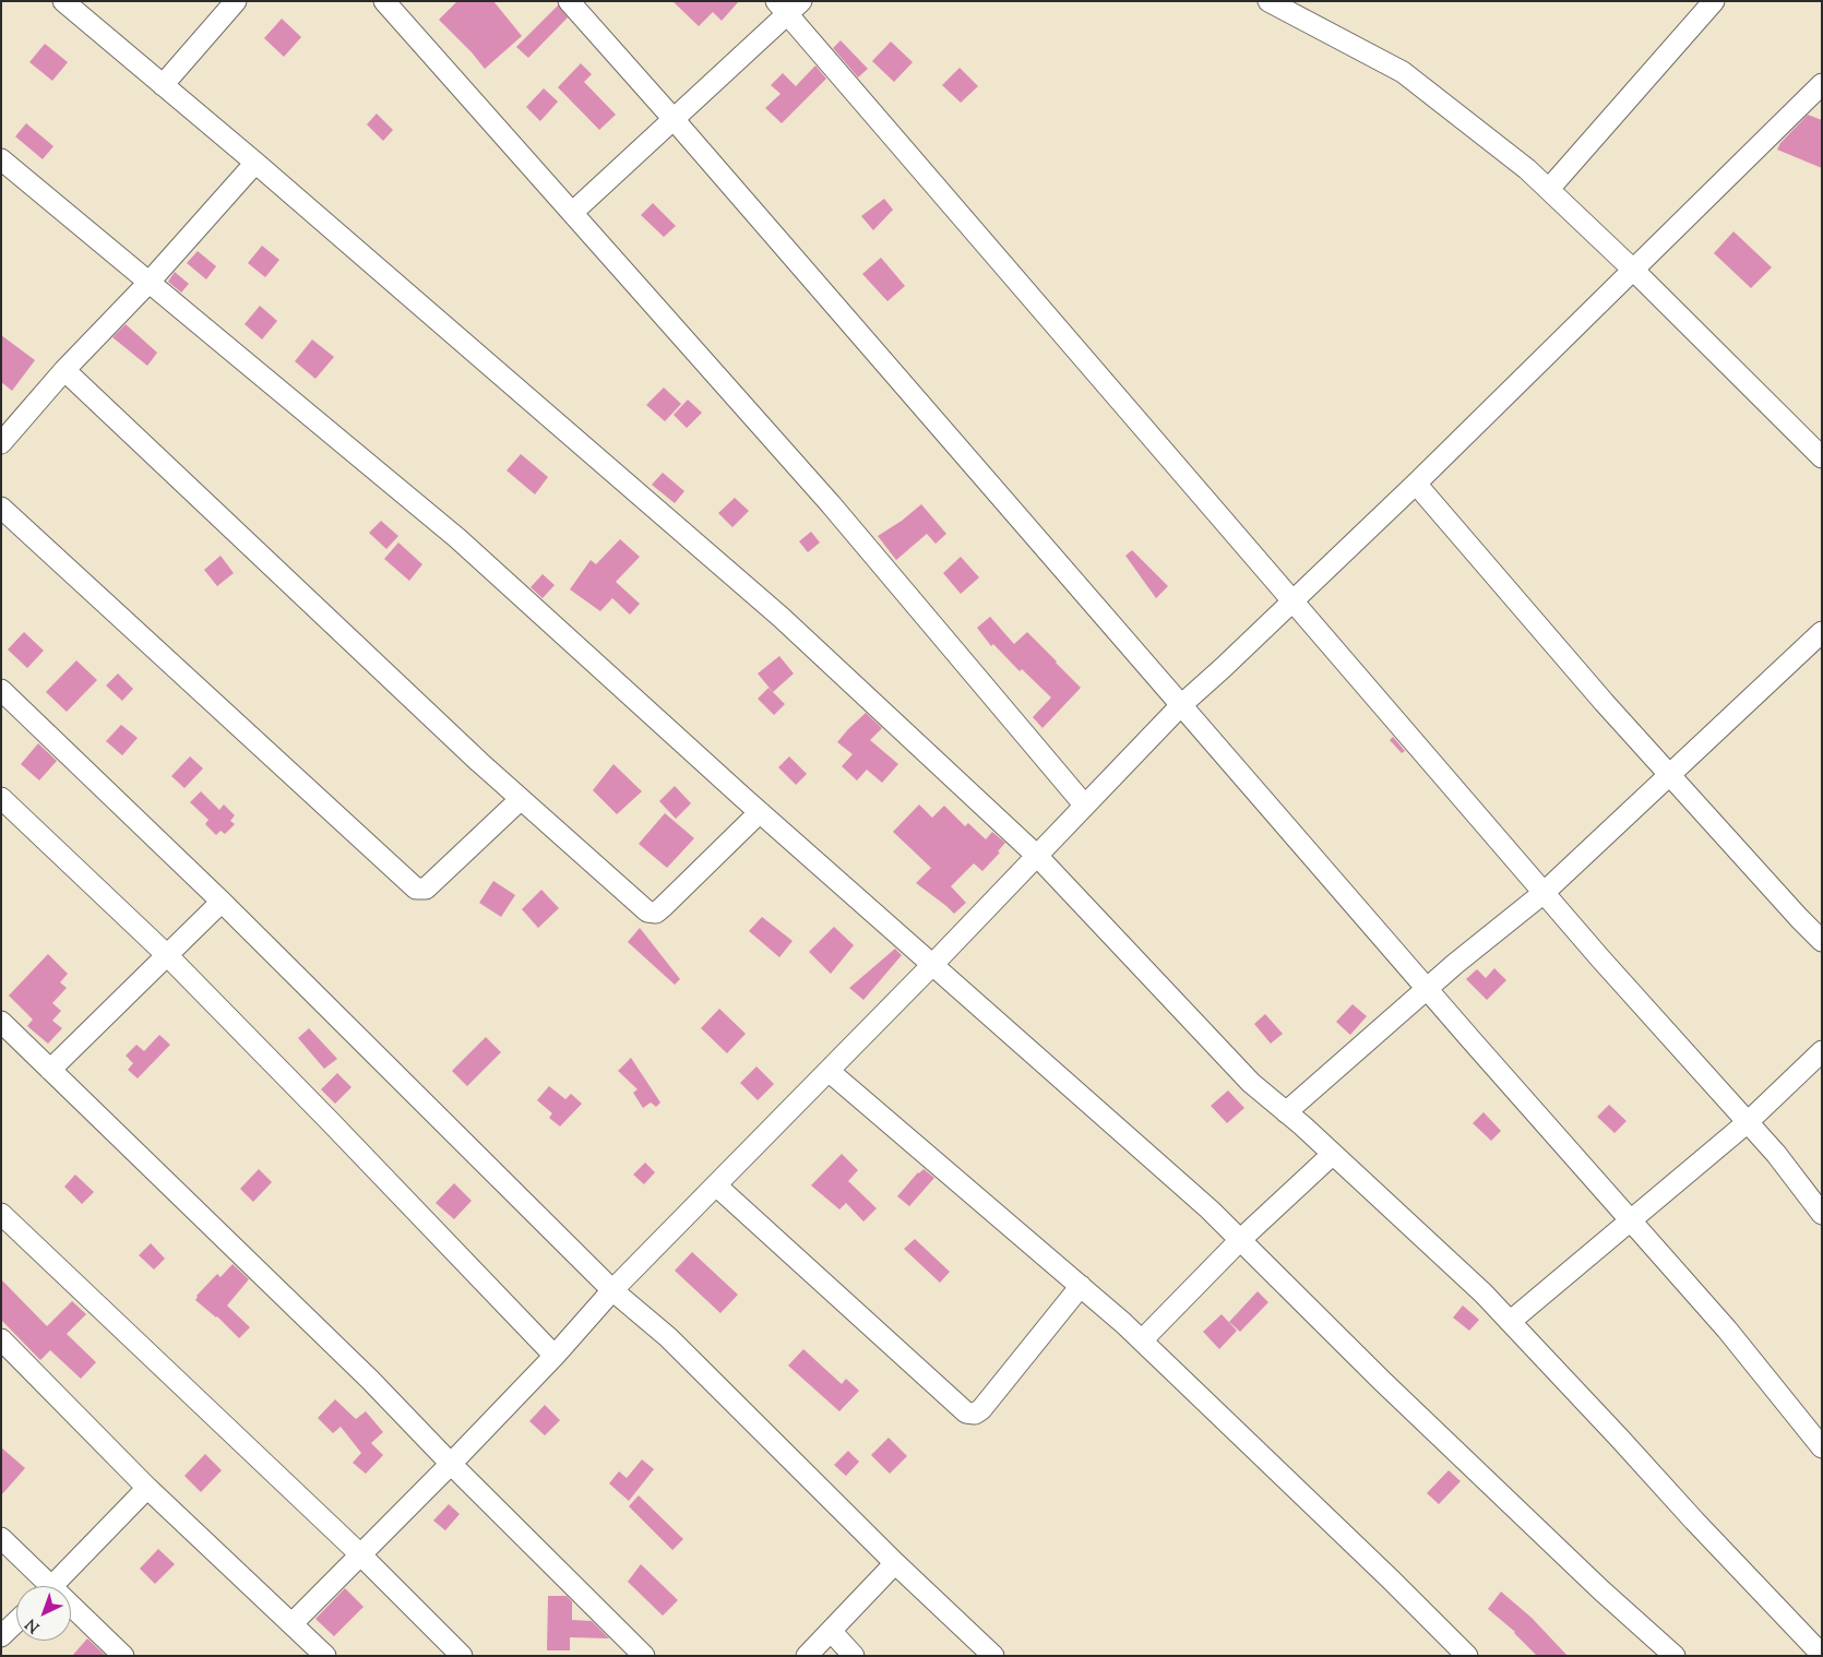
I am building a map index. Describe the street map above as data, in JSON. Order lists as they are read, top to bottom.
{
  "north": "bottom left"
}
